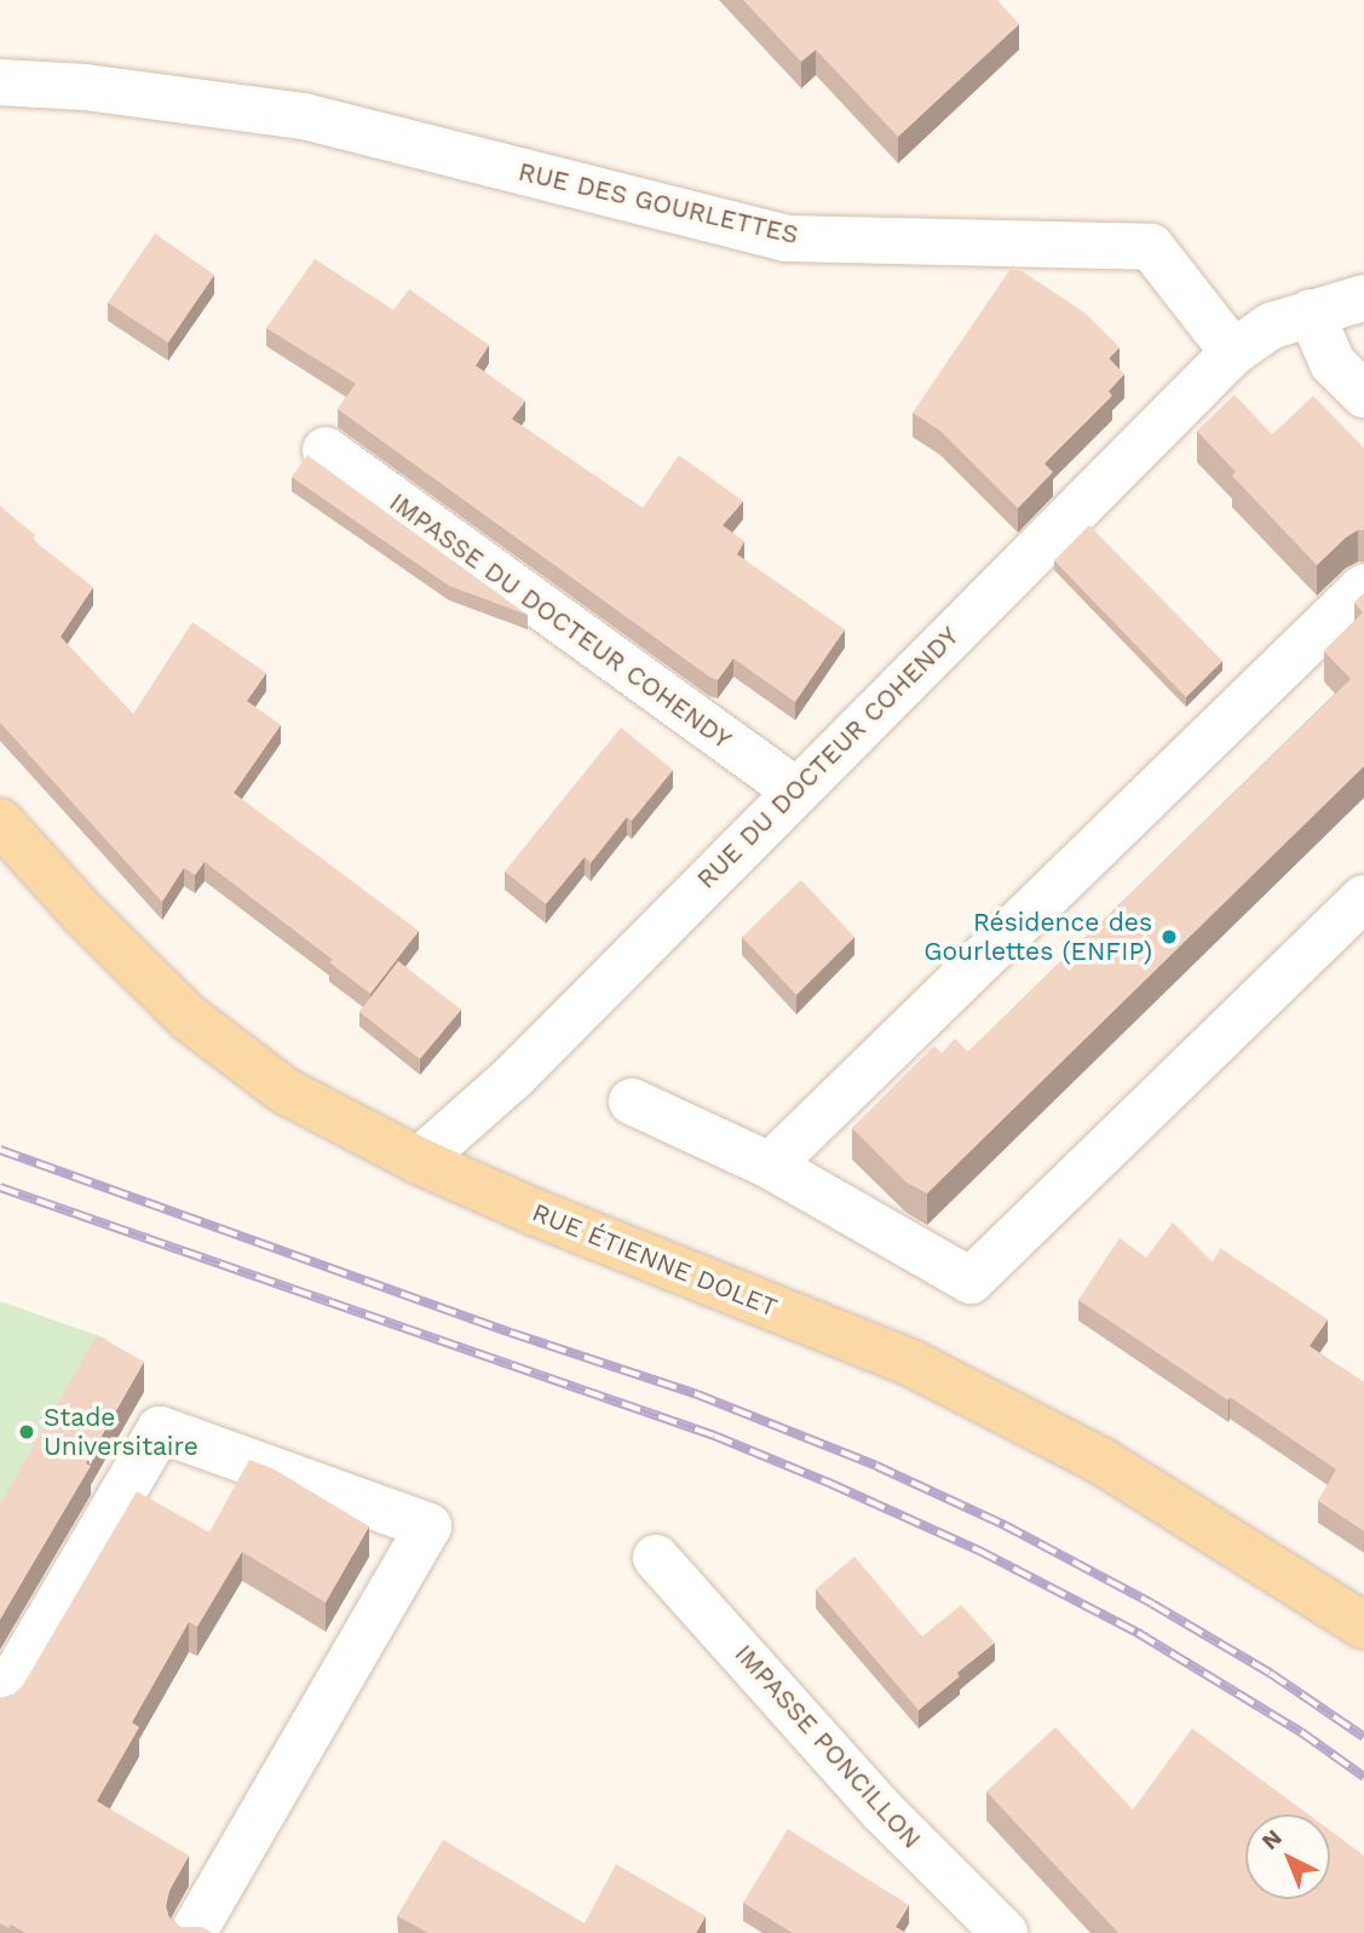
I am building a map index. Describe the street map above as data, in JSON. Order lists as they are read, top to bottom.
{
  "streets": {
    "main road": ["RUE ÉTIENNE DOLET"],
    "street": [
      "RUE DES GOURLETTES",
      "IMPASSE DU DOCTEUR COHENDY",
      "RUE DU DOCTEUR COHENDY",
      "IMPASSE PONCILLON"
    ]
  },
  "crossings": [
    ["RUE DES GOURLETTES", "RUE DU DOCTEUR COHENDY"],
    ["IMPASSE DU DOCTEUR COHENDY", "RUE DU DOCTEUR COHENDY"],
    ["RUE DU DOCTEUR COHENDY", "RUE ÉTIENNE DOLET"]
  ],
  "places": ["Résidence des Gourlettes (ENFIP)", "Stade Universitaire"],
  "north": "top left"
}
